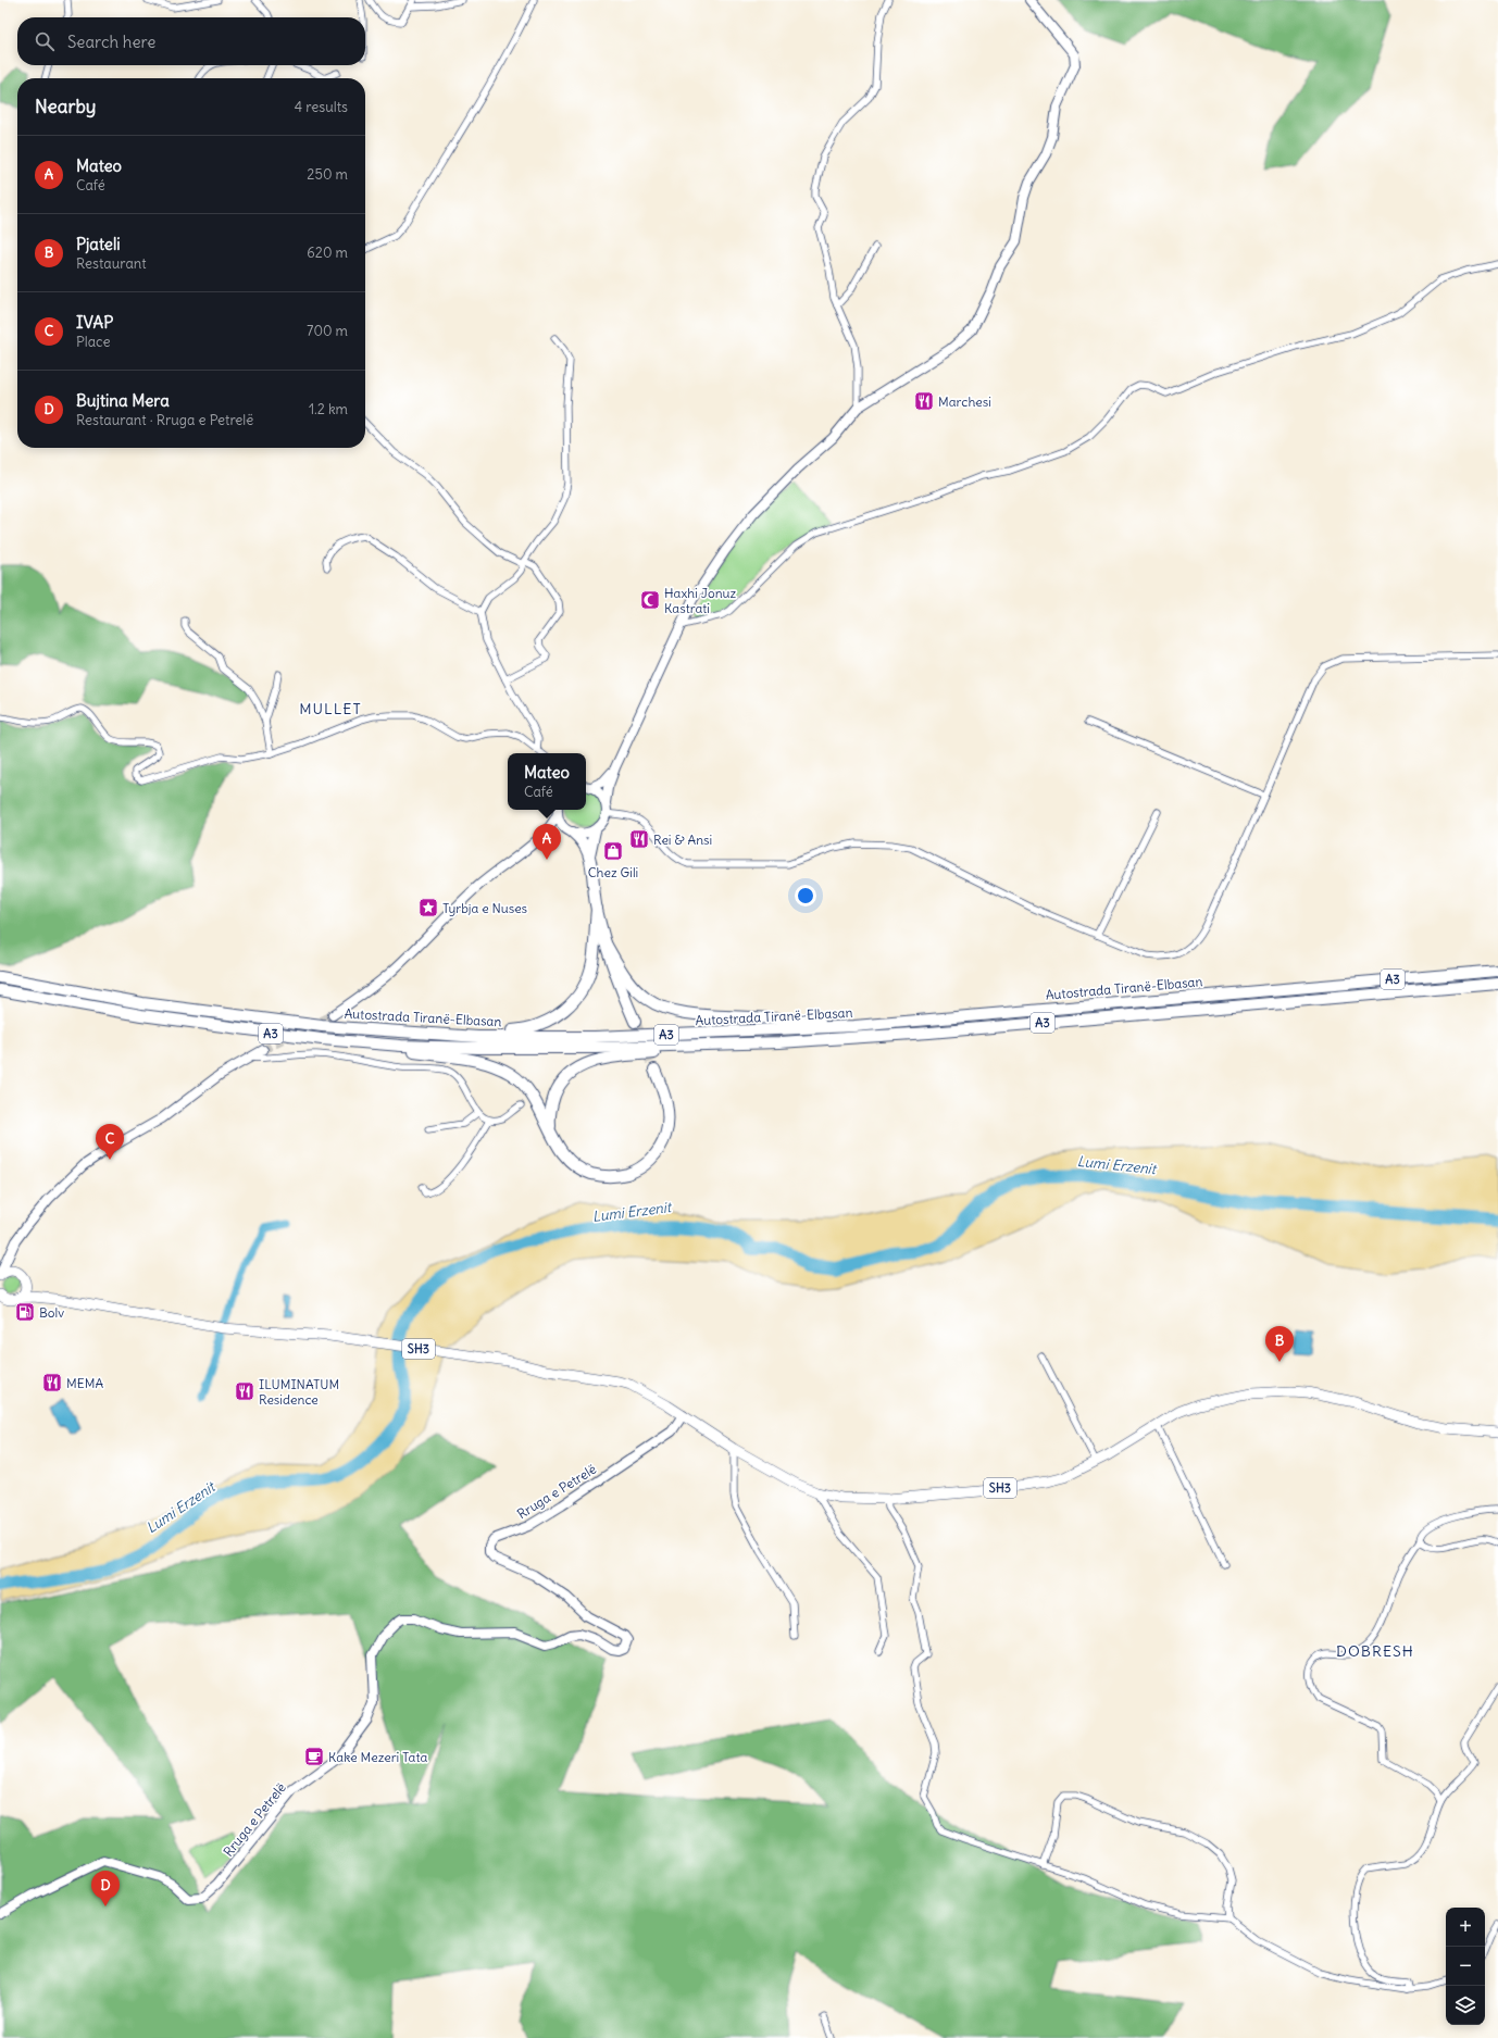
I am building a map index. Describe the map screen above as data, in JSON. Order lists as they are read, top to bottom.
{
  "streets": {
    "highway": ["A3", "Autostrada Tiranë-Elbasan"],
    "main road": ["SH3", "Rruga e Petrelë"]
  },
  "crossings": [
    ["A3", "Autostrada Tiranë-Elbasan"],
    ["SH3", "Rruga e Petrelë"]
  ],
  "districts": ["MULLET", "DOBRESH"],
  "water": ["Lumi Erzenit"],
  "places": {
    "restaurant": [
      "Marchesi",
      "Rei & Ansi",
      "MEMA",
      "ILUMINATUM Residence"
    ],
    "mosque": ["Haxhi Jonuz Kastrati"],
    "shop": ["Chez Gili"],
    "place": ["Tyrbja e Nuses"],
    "fuel station": ["Bolv"],
    "cafe": ["Kake Mezeri Tata"]
  },
  "page": {
    "search": "Search here",
    "heading": ["Nearby", "4 results"],
    "list": [
      {
        "mark": "A",
        "name": "Mateo",
        "note": "Café",
        "value": "250 m"
      },
      {
        "mark": "B",
        "name": "Pjateli",
        "note": "Restaurant",
        "value": "620 m"
      },
      {
        "mark": "C",
        "name": "IVAP",
        "note": "Place",
        "value": "700 m"
      },
      {
        "mark": "D",
        "name": "Bujtina Mera",
        "note": "Restaurant · Rruga e Petrelë",
        "value": "1.2 km"
      }
    ],
    "popup": ["Mateo", "Café"],
    "pins": [
      "A",
      "C",
      "B",
      "D"
    ],
    "map_buttons": ["+", "−"]
  }
}
